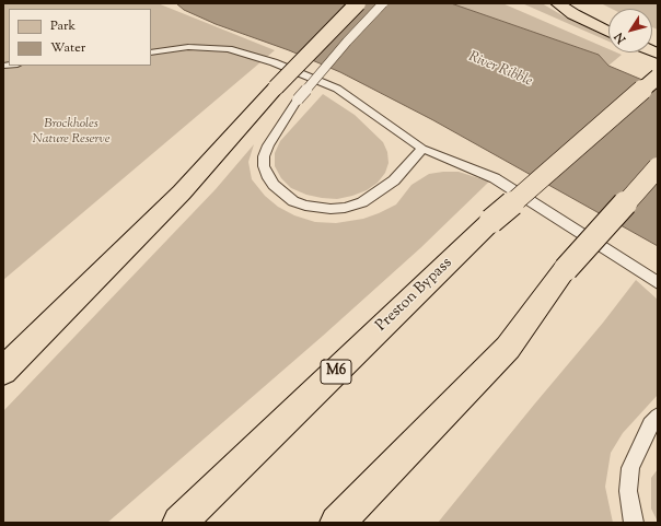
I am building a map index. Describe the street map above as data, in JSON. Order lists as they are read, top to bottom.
{
  "streets": {
    "highway": ["Preston Bypass", "M6"]
  },
  "water": ["River Ribble"],
  "parks": ["Brockholes Nature Reserve"],
  "legend": ["Park", "Water"],
  "north": "bottom left"
}
